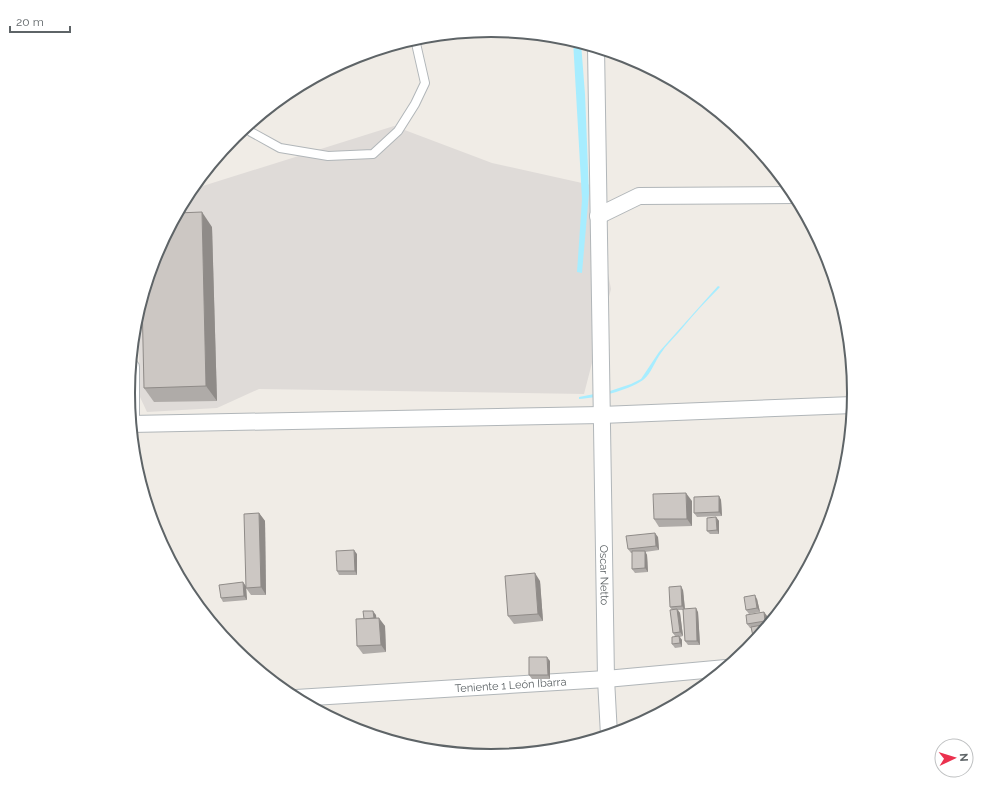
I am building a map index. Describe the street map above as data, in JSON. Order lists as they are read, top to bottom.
{
  "streets": {
    "street": ["Oscar Netto", "Teniente 1 León Ibarra"]
  },
  "crossings": [
    ["Oscar Netto", "Teniente 1 León Ibarra"]
  ],
  "scale_bar": "20 m",
  "north": "right"
}
